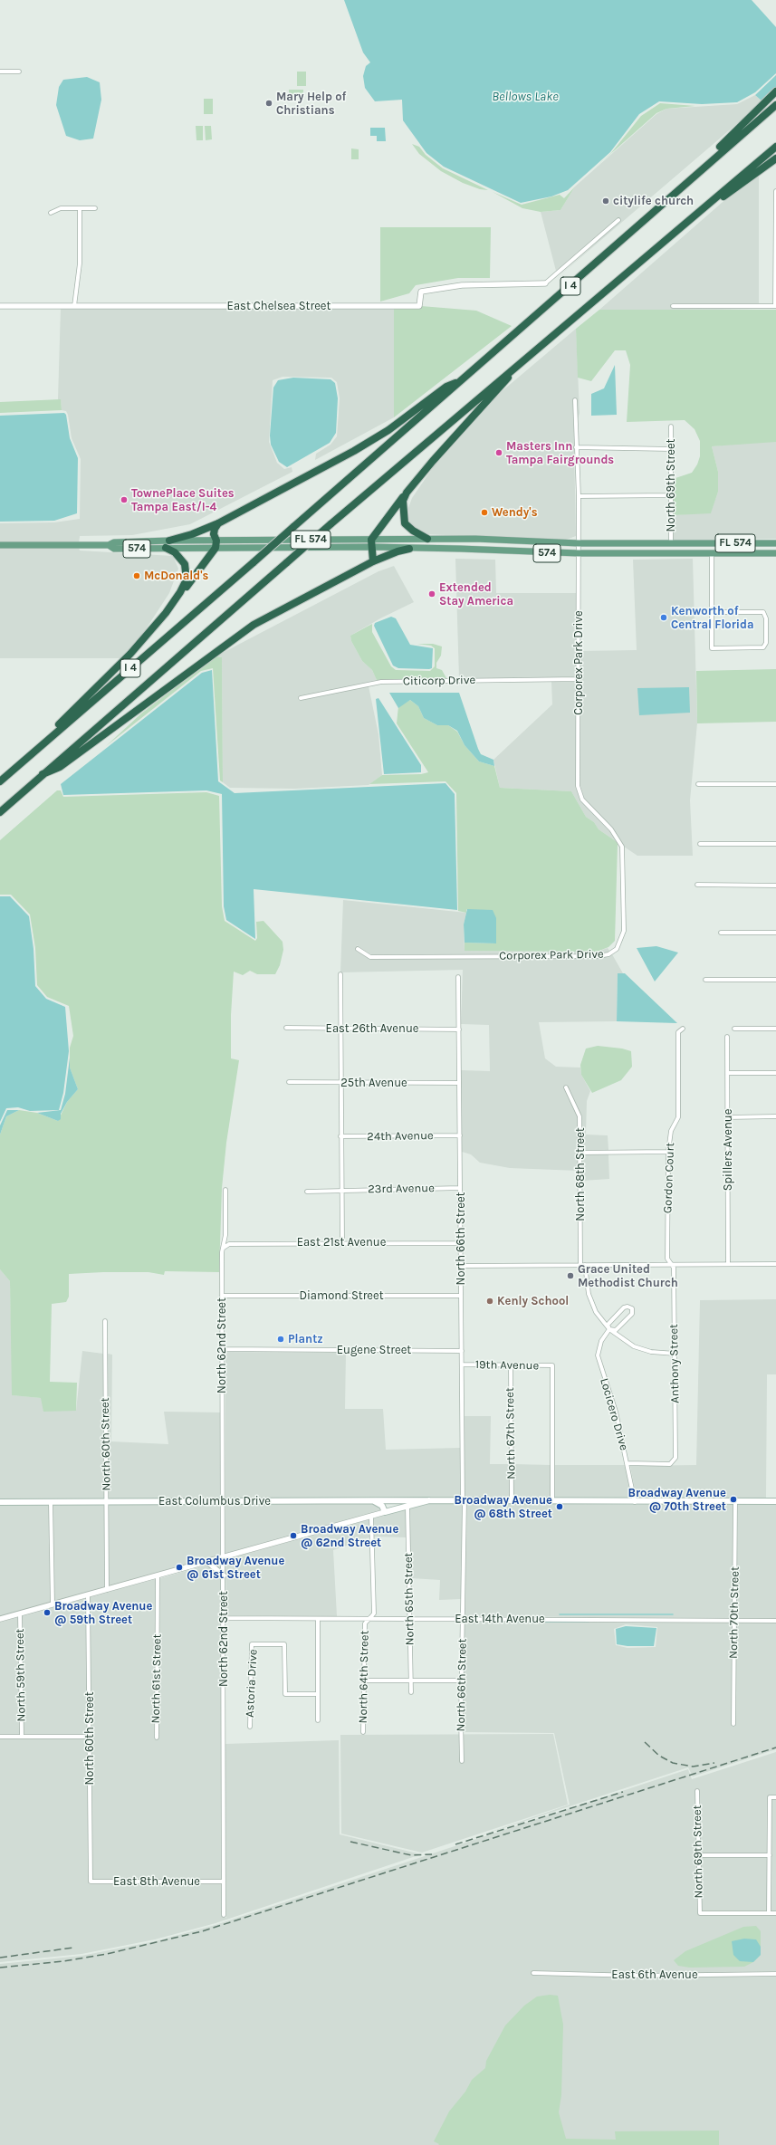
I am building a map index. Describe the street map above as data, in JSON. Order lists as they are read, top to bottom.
{
  "streets": {
    "highway": ["I 4"],
    "main road": ["FL 574", "574", "East Columbus Drive"],
    "street": [
      "East Chelsea Street",
      "North 69th Street",
      "Corporex Park Drive",
      "Citicorp Drive",
      "East 26th Avenue",
      "25th Avenue",
      "24th Avenue",
      "Spillers Avenue",
      "North 68th Street",
      "Gordon Court",
      "23rd Avenue",
      "North 66th Street",
      "East 21st Avenue",
      "Diamond Street",
      "North 62nd Street",
      "Eugene Street",
      "Anthony Street",
      "19th Avenue",
      "Locicero Drive",
      "North 67th Street",
      "North 60th Street",
      "North 65th Street",
      "North 70th Street",
      "East 14th Avenue",
      "North 59th Street",
      "North 64th Street",
      "North 61st Street",
      "Astoria Drive",
      "East 8th Avenue",
      "East 6th Avenue"
    ]
  },
  "crossings": [
    ["North 69th Street", "FL 574"],
    ["FL 574", "574"],
    ["574", "Corporex Park Drive"],
    ["Corporex Park Drive", "Citicorp Drive"],
    ["East 26th Avenue", "North 66th Street"],
    ["25th Avenue", "North 66th Street"],
    ["24th Avenue", "North 66th Street"],
    ["North 68th Street", "Anthony Street"],
    ["North 68th Street", "Locicero Drive"],
    ["Gordon Court", "Anthony Street"],
    ["23rd Avenue", "North 66th Street"],
    ["North 66th Street", "East 21st Avenue"],
    ["North 66th Street", "Diamond Street"],
    ["North 66th Street", "Eugene Street"],
    ["North 66th Street", "19th Avenue"],
    ["North 66th Street", "East 14th Avenue"],
    ["East 21st Avenue", "North 62nd Street"],
    ["Diamond Street", "North 62nd Street"],
    ["North 62nd Street", "Eugene Street"],
    ["North 62nd Street", "East Columbus Drive"],
    ["North 62nd Street", "East 14th Avenue"],
    ["North 62nd Street", "East 8th Avenue"],
    ["Anthony Street", "Locicero Drive"],
    ["19th Avenue", "North 67th Street"],
    ["North 60th Street", "East Columbus Drive"],
    ["North 60th Street", "East 8th Avenue"],
    ["North 65th Street", "East 14th Avenue"],
    ["North 70th Street", "East 14th Avenue"],
    ["East 14th Avenue", "North 64th Street"]
  ],
  "water": ["Bellows Lake"],
  "places": [
    "Mary Help of Christians",
    "citylife church",
    "Masters Inn Tampa Fairgrounds",
    "TownePlace Suites Tampa East/I-4",
    "Wendy's",
    "McDonald's",
    "Extended Stay America",
    "Kenworth of Central Florida",
    "Grace United Methodist Church",
    "Kenly School",
    "Plantz",
    "Broadway Avenue @ 70th Street",
    "Broadway Avenue @ 68th Street",
    "Broadway Avenue @ 62nd Street",
    "Broadway Avenue @ 61st Street",
    "Broadway Avenue @ 59th Street"
  ]
}
